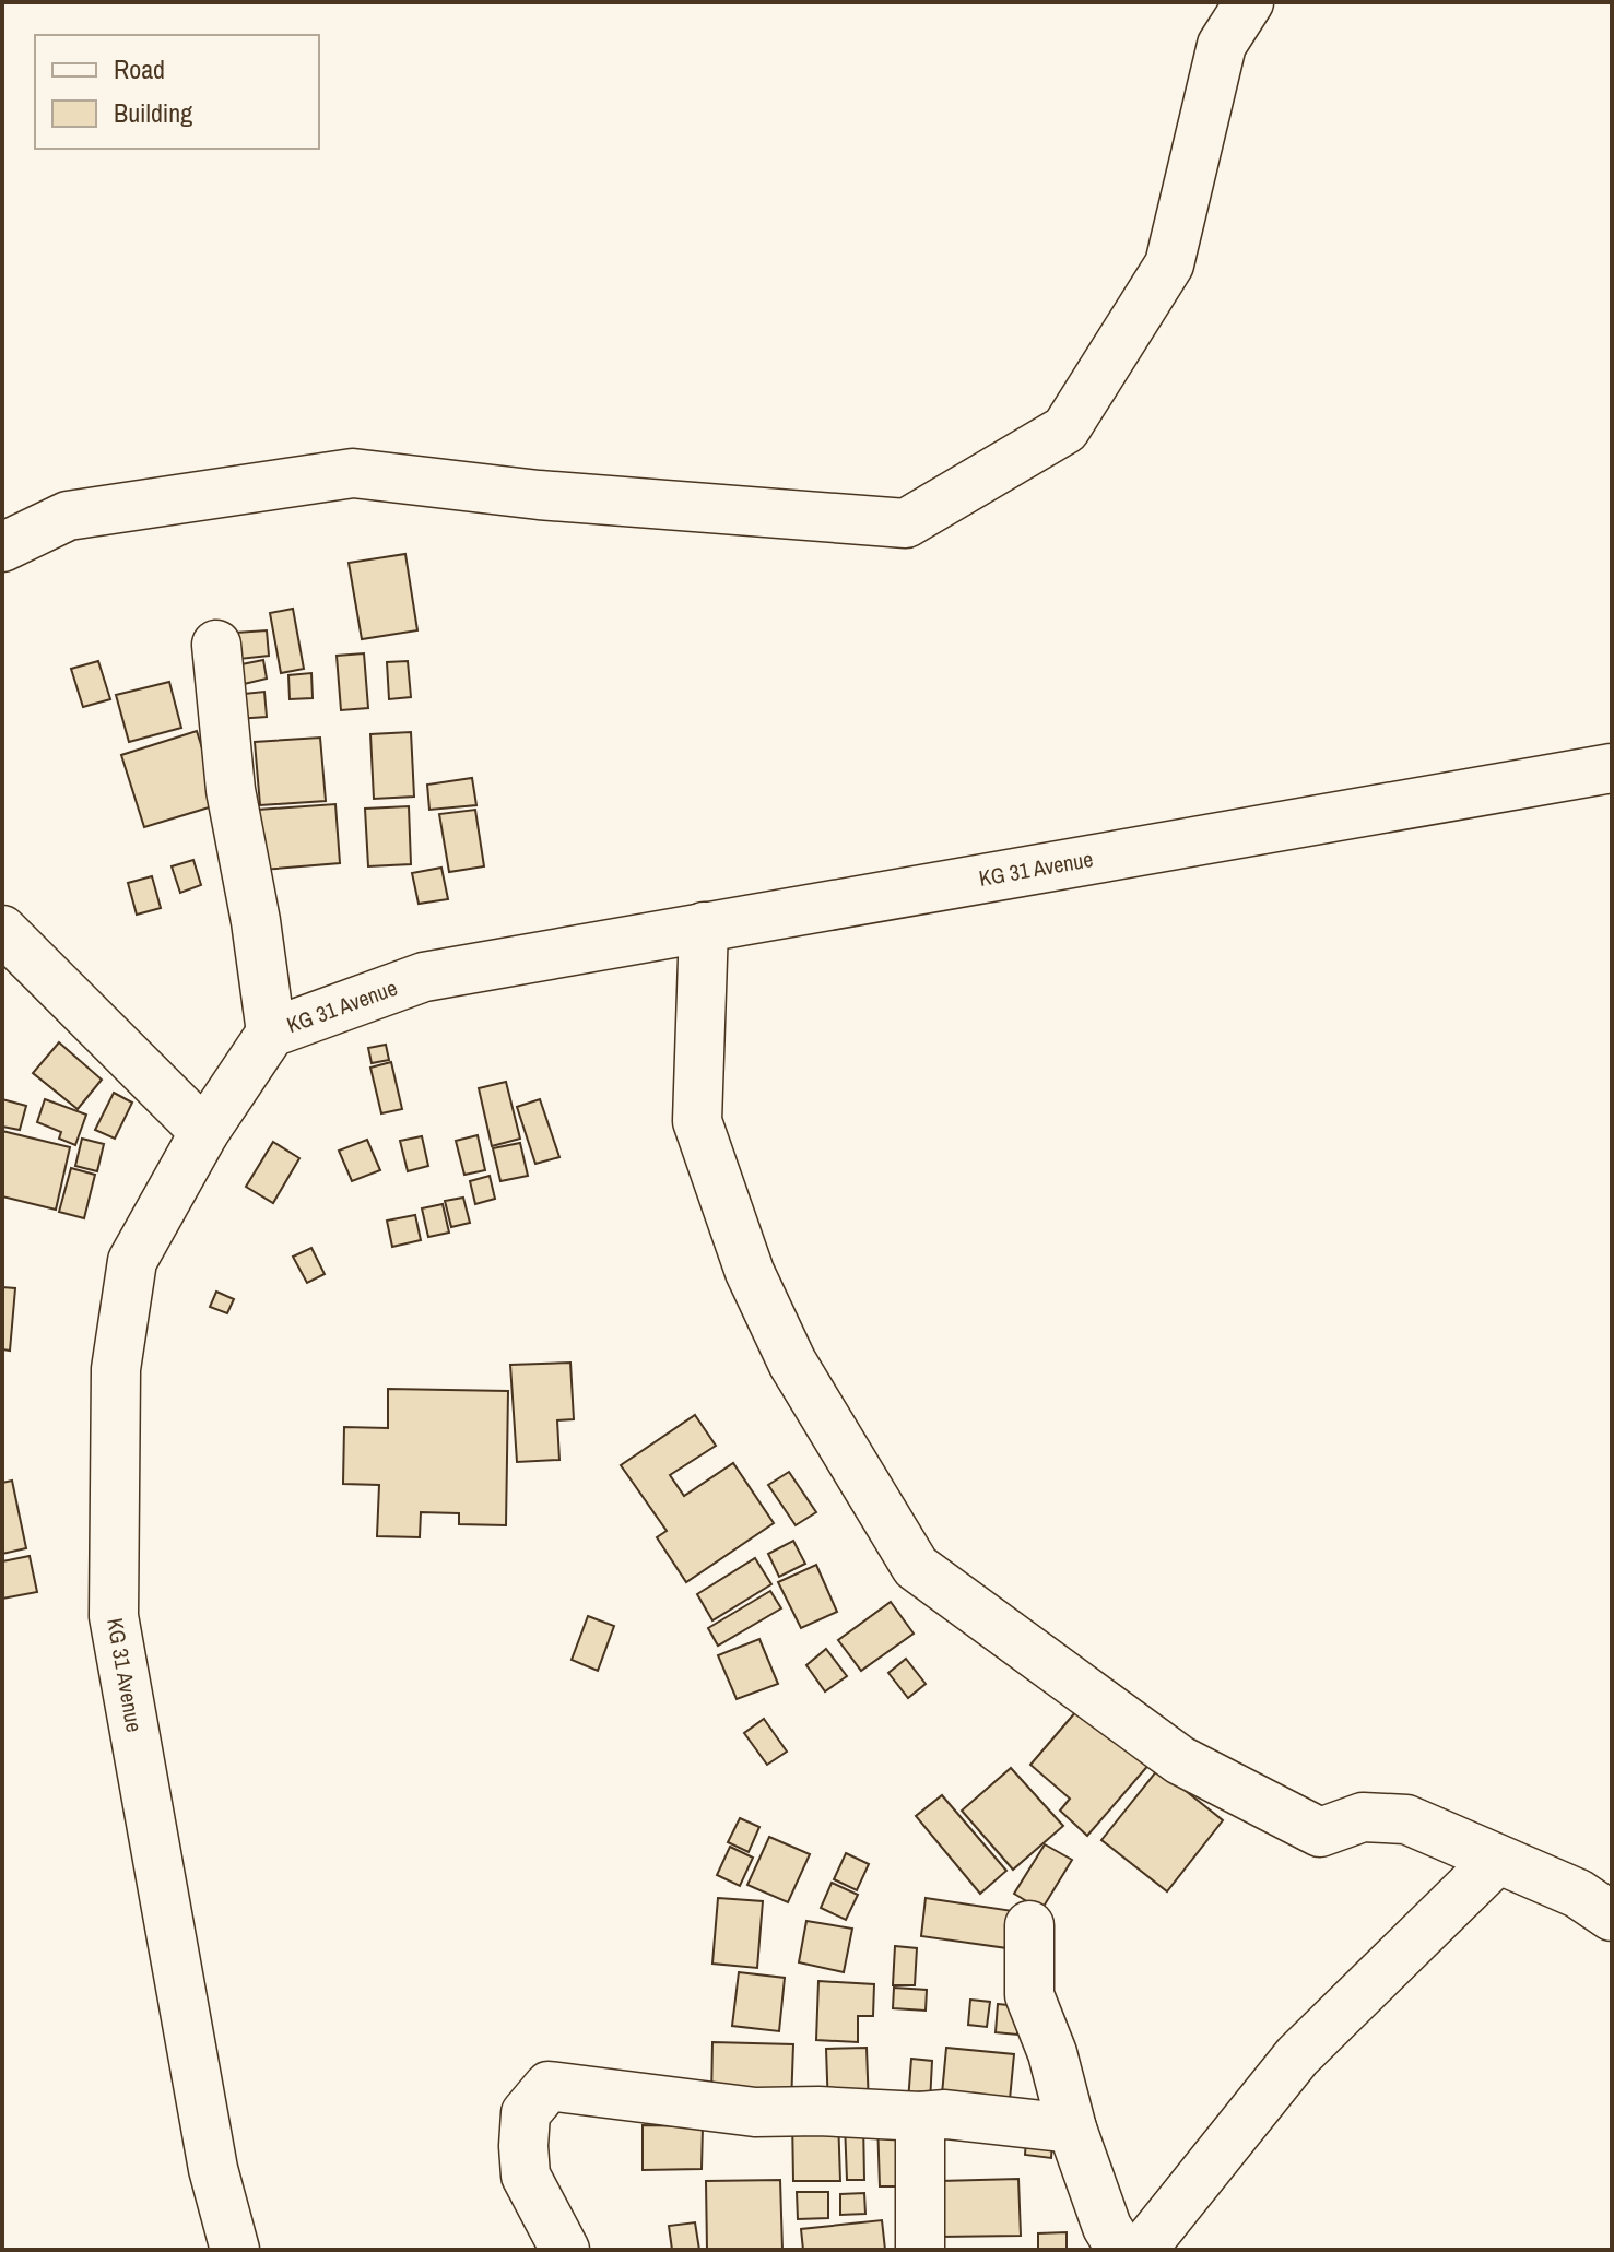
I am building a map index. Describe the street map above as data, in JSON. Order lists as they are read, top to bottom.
{
  "streets": {
    "street": ["KG 31 Avenue"]
  },
  "legend": ["Road", "Building"]
}
